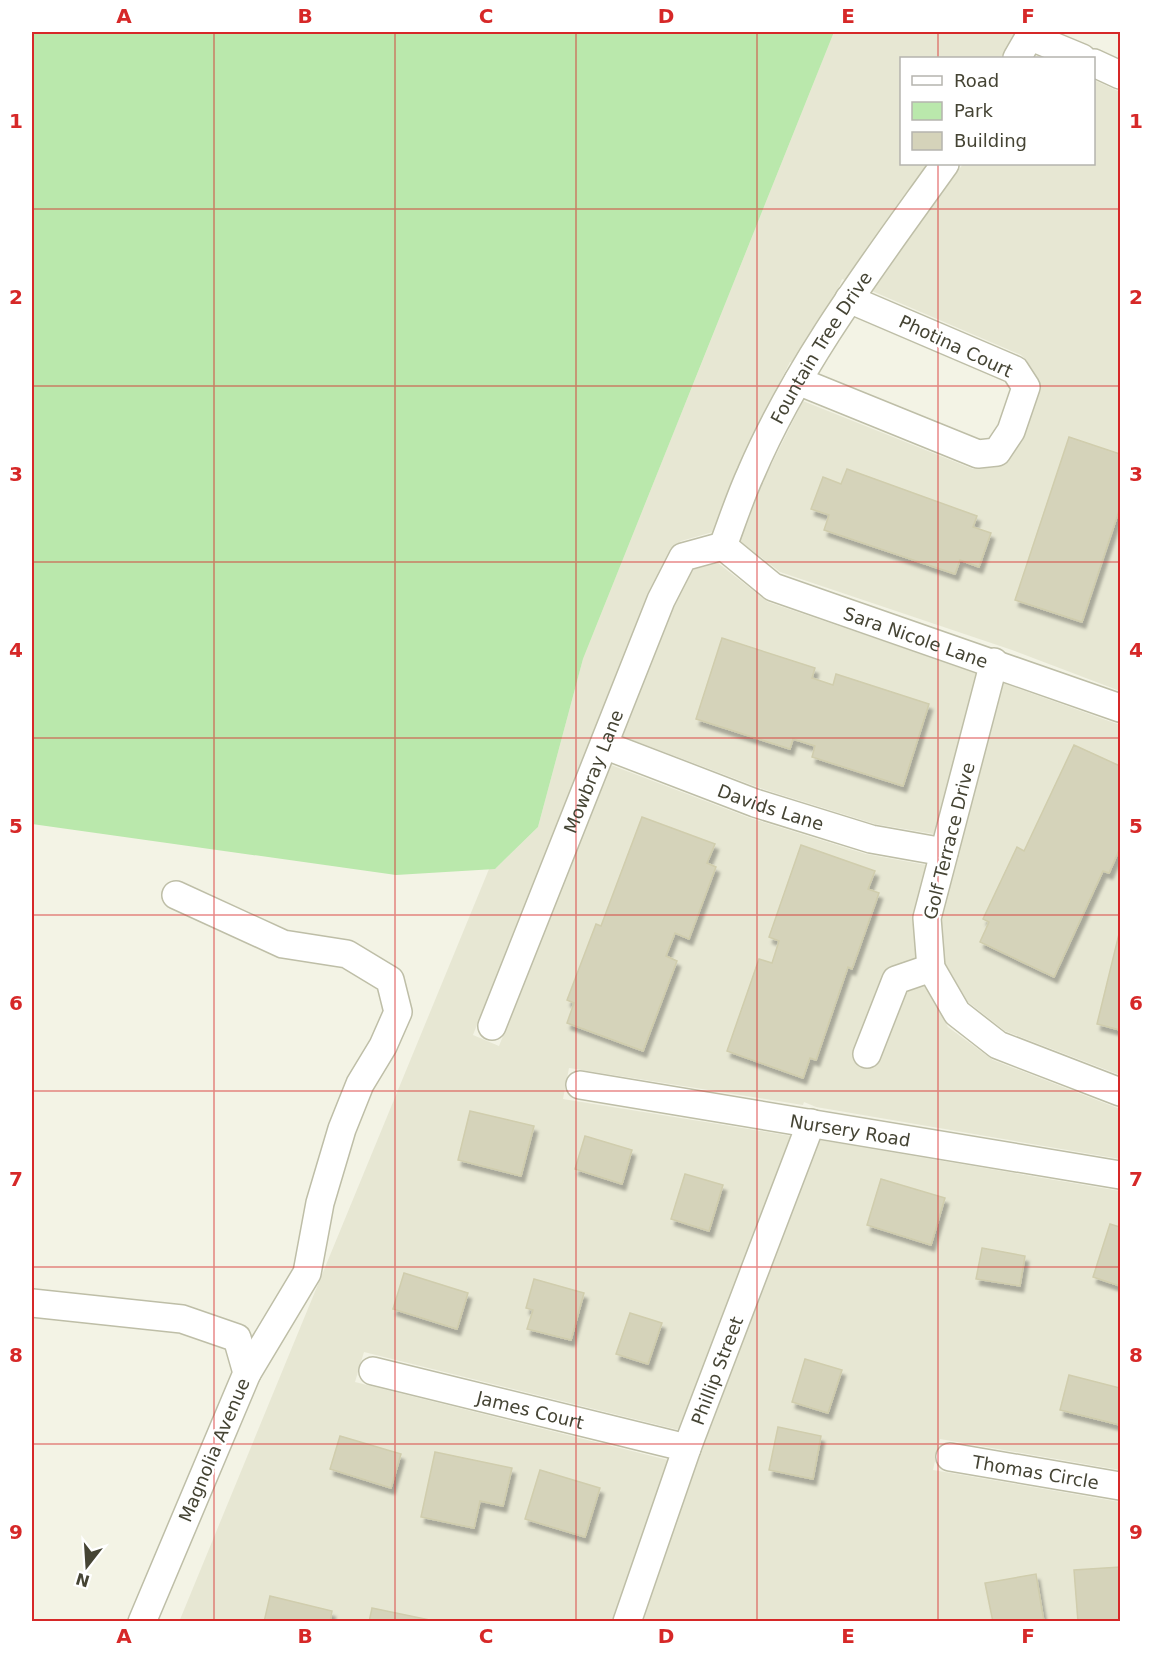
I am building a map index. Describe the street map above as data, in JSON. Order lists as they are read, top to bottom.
{
  "streets": {
    "street": [
      "Photina Court",
      "Fountain Tree Drive",
      "Sara Nicole Lane",
      "Mowbray Lane",
      "Davids Lane",
      "Golf Terrace Drive",
      "Nursery Road",
      "Phillip Street",
      "James Court",
      "Magnolia Avenue",
      "Thomas Circle"
    ]
  },
  "crossings": [
    ["Photina Court", "Fountain Tree Drive"],
    ["Fountain Tree Drive", "Sara Nicole Lane"],
    ["Fountain Tree Drive", "Mowbray Lane"],
    ["Sara Nicole Lane", "Mowbray Lane"],
    ["Sara Nicole Lane", "Golf Terrace Drive"],
    ["Mowbray Lane", "Davids Lane"],
    ["Davids Lane", "Golf Terrace Drive"],
    ["Nursery Road", "Phillip Street"],
    ["Phillip Street", "James Court"]
  ],
  "legend": ["Road", "Park", "Building"],
  "north": "bottom",
  "grid": {
    "columns": [
      "A",
      "B",
      "C",
      "D",
      "E",
      "F"
    ],
    "rows": [
      "1",
      "2",
      "3",
      "4",
      "5",
      "6",
      "7",
      "8",
      "9"
    ]
  }
}
